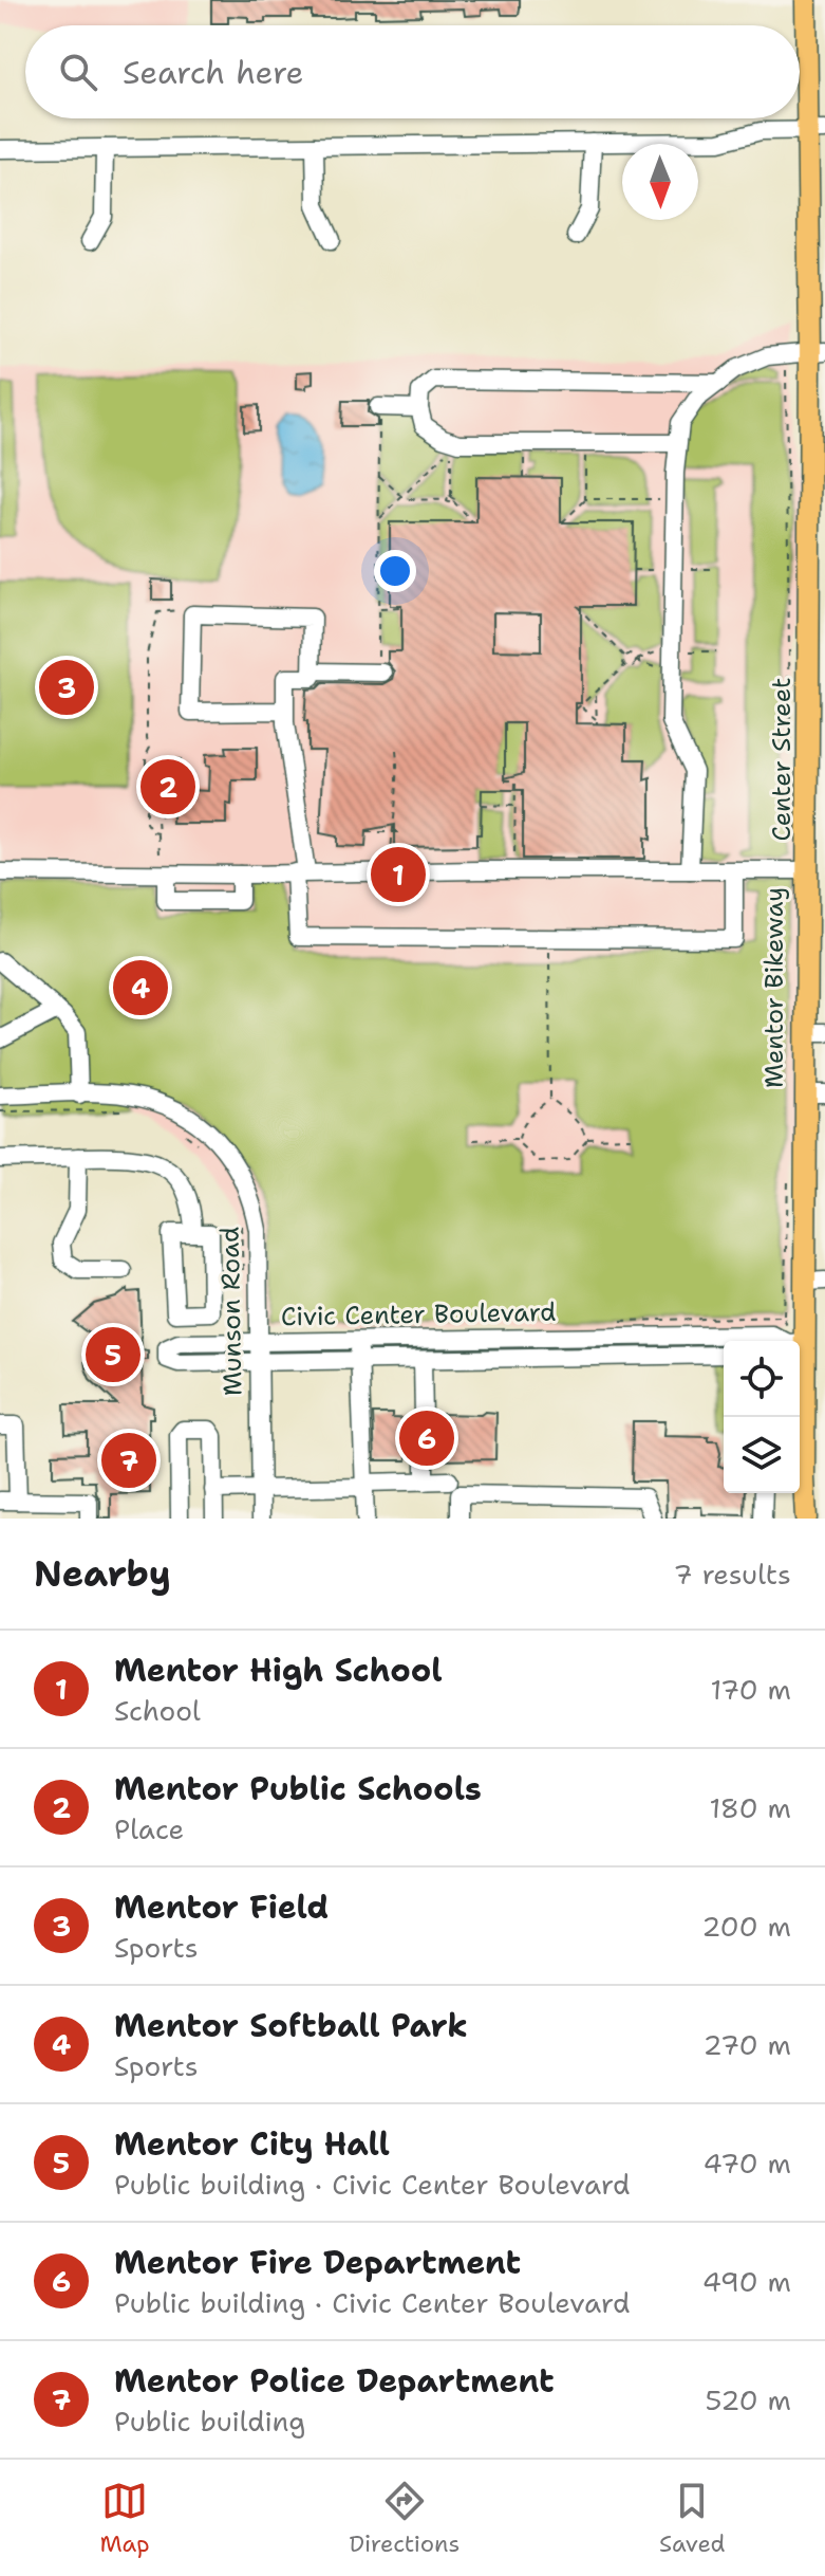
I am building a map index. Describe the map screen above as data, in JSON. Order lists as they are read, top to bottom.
{
  "streets": {
    "main road": ["Center Street"],
    "street": ["Munson Road", "Civic Center Boulevard"]
  },
  "crossings": [
    ["Munson Road", "Civic Center Boulevard"]
  ],
  "north": "bottom",
  "page": {
    "search": "Search here",
    "pins": [
      "3",
      "2",
      "1",
      "4",
      "5",
      "6",
      "7"
    ],
    "heading": ["Nearby", "7 results"],
    "list": [
      {
        "mark": "1",
        "name": "Mentor High School",
        "note": "School",
        "value": "170 m"
      },
      {
        "mark": "2",
        "name": "Mentor Public Schools",
        "note": "Place",
        "value": "180 m"
      },
      {
        "mark": "3",
        "name": "Mentor Field",
        "note": "Sports",
        "value": "200 m"
      },
      {
        "mark": "4",
        "name": "Mentor Softball Park",
        "note": "Sports",
        "value": "270 m"
      },
      {
        "mark": "5",
        "name": "Mentor City Hall",
        "note": "Public building · Civic Center Boulevard",
        "value": "470 m"
      },
      {
        "mark": "6",
        "name": "Mentor Fire Department",
        "note": "Public building · Civic Center Boulevard",
        "value": "490 m"
      },
      {
        "mark": "7",
        "name": "Mentor Police Department",
        "note": "Public building",
        "value": "520 m"
      }
    ],
    "nav": ["Map", "Directions", "Saved"]
  }
}
